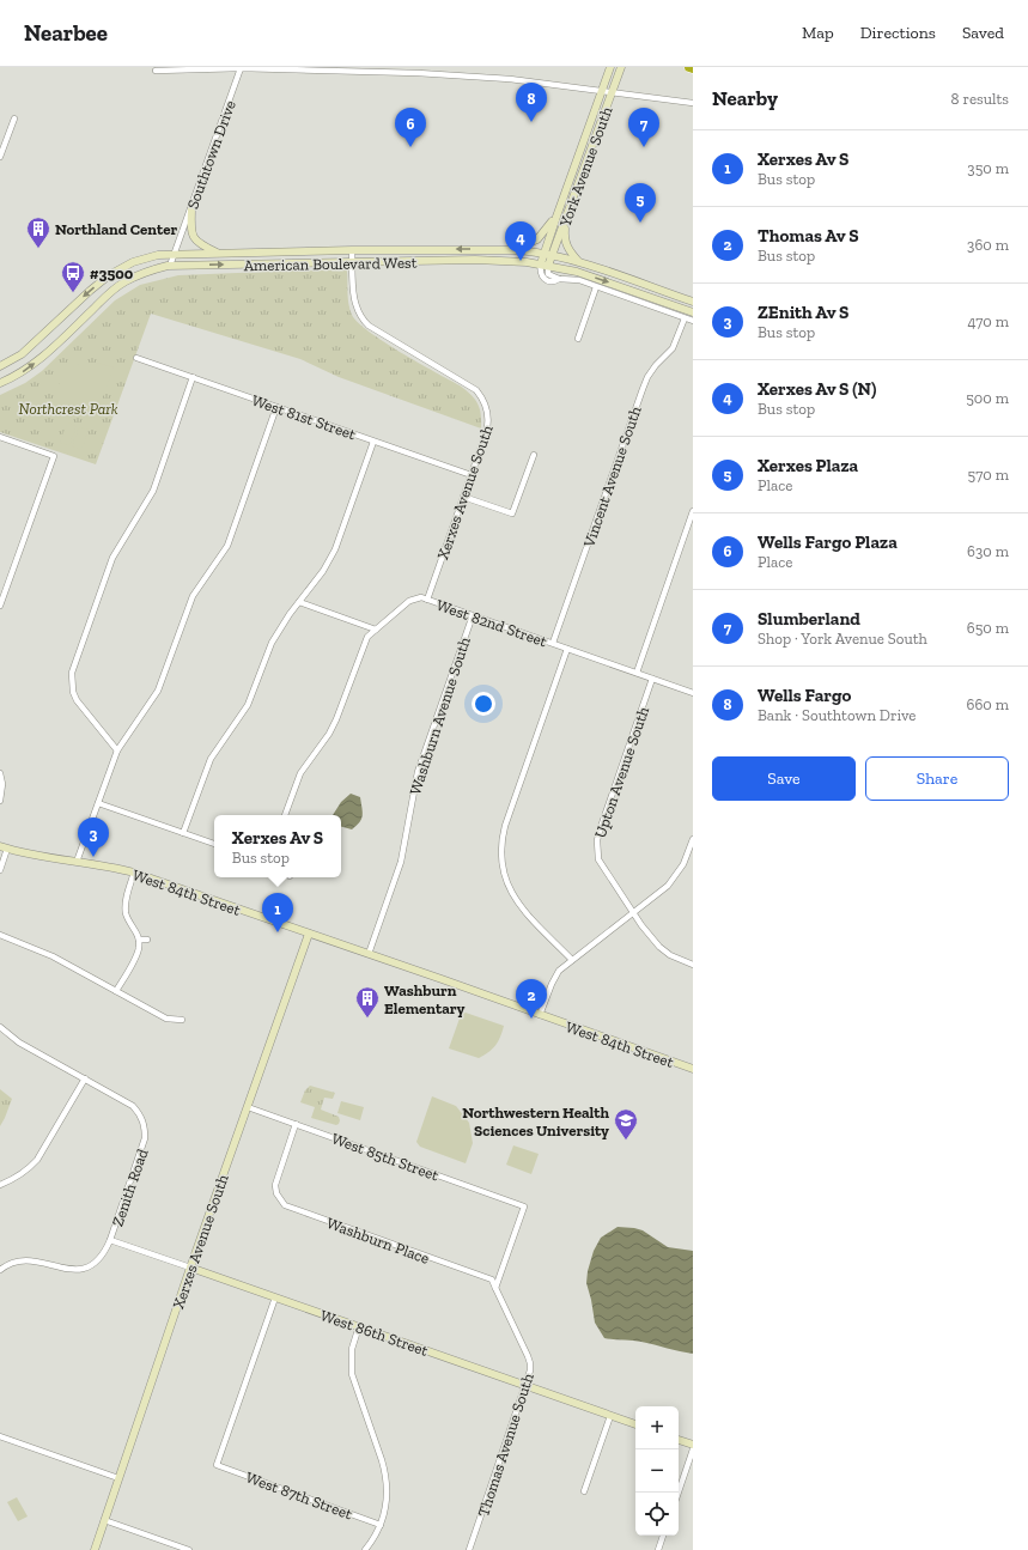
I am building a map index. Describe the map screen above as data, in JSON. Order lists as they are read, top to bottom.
{
  "streets": {
    "street": [
      "Southtown Drive",
      "York Avenue South",
      "American Boulevard West",
      "West 81st Street",
      "Vincent Avenue South",
      "Xerxes Avenue South",
      "West 82nd Street",
      "Washburn Avenue South",
      "Upton Avenue South",
      "West 84th Street",
      "West 85th Street",
      "Zenith Road",
      "Washburn Place",
      "West 86th Street",
      "Thomas Avenue South",
      "West 87th Street"
    ]
  },
  "crossings": [
    ["Southtown Drive", "American Boulevard West"],
    ["York Avenue South", "American Boulevard West"],
    ["American Boulevard West", "Xerxes Avenue South"],
    ["West 81st Street", "Xerxes Avenue South"],
    ["Vincent Avenue South", "West 82nd Street"],
    ["Xerxes Avenue South", "West 82nd Street"],
    ["Xerxes Avenue South", "West 84th Street"],
    ["Xerxes Avenue South", "West 85th Street"],
    ["Xerxes Avenue South", "West 86th Street"],
    ["West 82nd Street", "Washburn Avenue South"],
    ["West 82nd Street", "Upton Avenue South"],
    ["Washburn Avenue South", "West 84th Street"],
    ["West 85th Street", "Washburn Place"],
    ["West 85th Street", "Thomas Avenue South"],
    ["Zenith Road", "West 86th Street"],
    ["Washburn Place", "Thomas Avenue South"],
    ["West 86th Street", "Thomas Avenue South"],
    ["West 86th Street", "West 87th Street"]
  ],
  "parks": ["Northcrest Park"],
  "places": {
    "building": ["Northland Center", "Washburn Elementary"],
    "bus stop": ["#3500"],
    "school or university": ["Northwestern Health Sciences University"]
  },
  "page": {
    "header": "Nearbee",
    "nav": ["Map", "Directions", "Saved"],
    "heading": ["Nearby", "8 results"],
    "pins": [
      "8",
      "6",
      "7",
      "5",
      "4",
      "3",
      "1",
      "2"
    ],
    "list": [
      {
        "mark": "1",
        "name": "Xerxes Av S",
        "note": "Bus stop",
        "value": "350 m"
      },
      {
        "mark": "2",
        "name": "Thomas Av S",
        "note": "Bus stop",
        "value": "360 m"
      },
      {
        "mark": "3",
        "name": "ZEnith Av S",
        "note": "Bus stop",
        "value": "470 m"
      },
      {
        "mark": "4",
        "name": "Xerxes Av S (N)",
        "note": "Bus stop",
        "value": "500 m"
      },
      {
        "mark": "5",
        "name": "Xerxes Plaza",
        "note": "Place",
        "value": "570 m"
      },
      {
        "mark": "6",
        "name": "Wells Fargo Plaza",
        "note": "Place",
        "value": "630 m"
      },
      {
        "mark": "7",
        "name": "Slumberland",
        "note": "Shop · York Avenue South",
        "value": "650 m"
      },
      {
        "mark": "8",
        "name": "Wells Fargo",
        "note": "Bank · Southtown Drive",
        "value": "660 m"
      }
    ],
    "buttons": ["Save", "Share"],
    "popup": ["Xerxes Av S", "Bus stop"],
    "map_buttons": ["+", "−"]
  }
}
